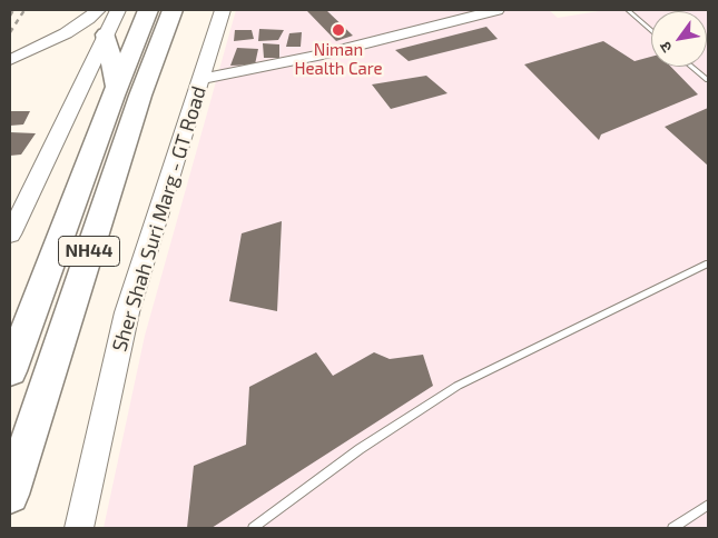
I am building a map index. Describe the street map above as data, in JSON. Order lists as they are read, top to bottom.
{
  "streets": {
    "highway": ["NH44"],
    "street": ["Sher Shah Suri Marg - GT Road"]
  },
  "places": ["Niman Health Care"],
  "north": "bottom left"
}
